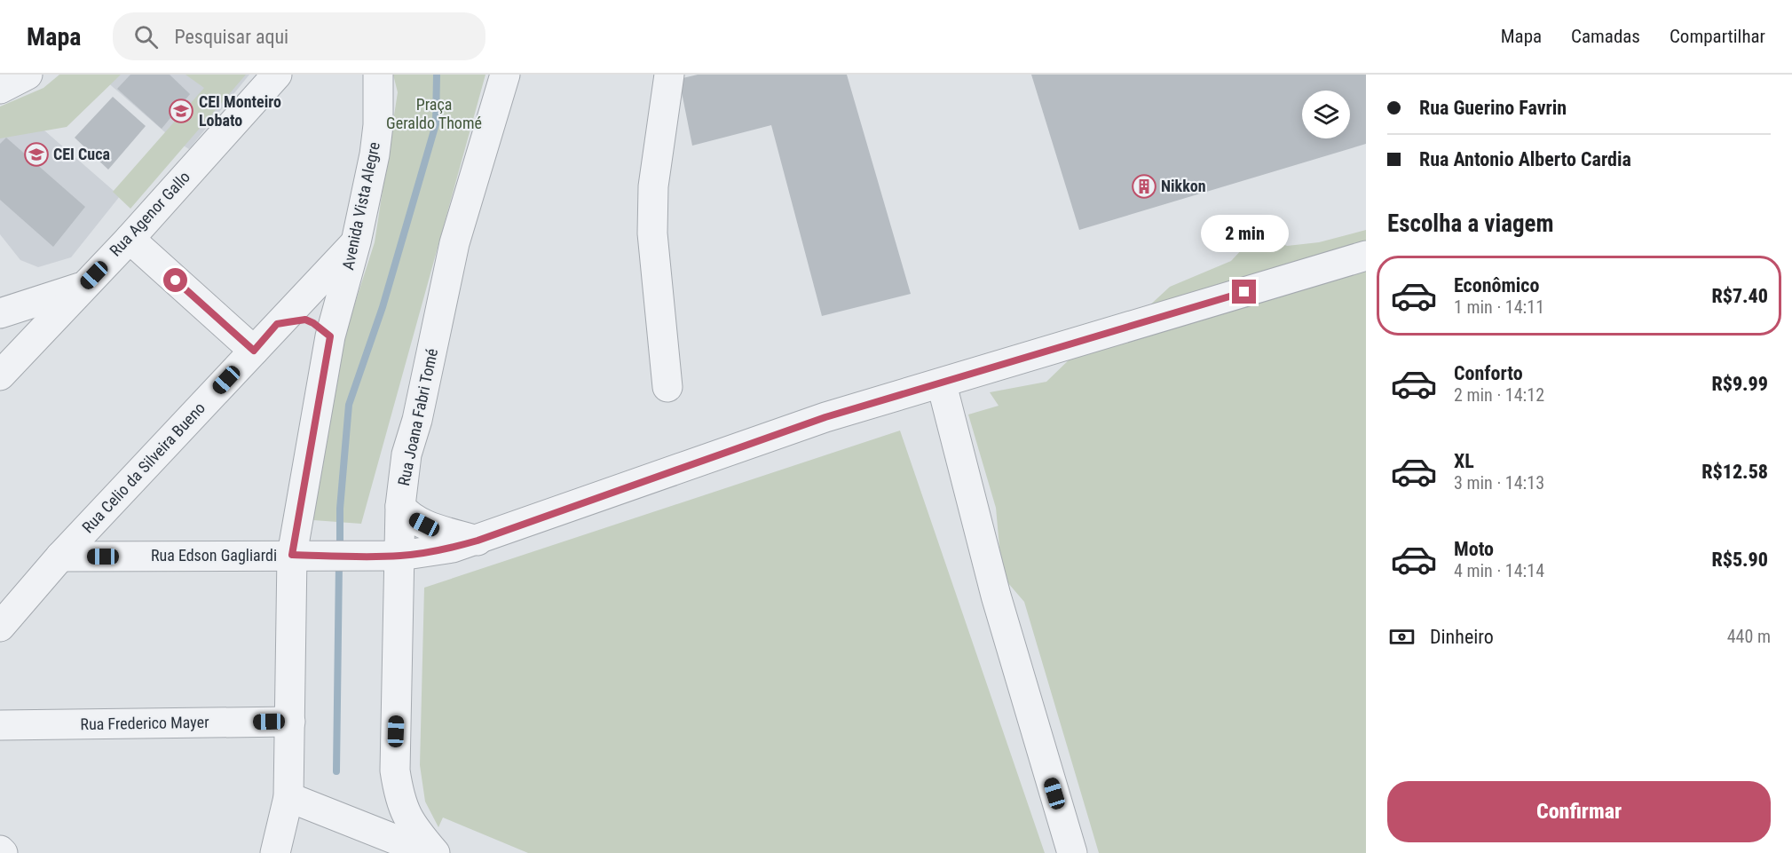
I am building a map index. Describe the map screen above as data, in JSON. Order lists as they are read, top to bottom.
{
  "streets": {
    "street": [
      "Avenida Vista Alegre",
      "Rua Agenor Gallo",
      "Rua Joana Fabri Tomé",
      "Rua Celio da Silveira Bueno",
      "Rua Edson Gagliardi",
      "Rua Frederico Mayer"
    ]
  },
  "crossings": [
    ["Avenida Vista Alegre", "Rua Celio da Silveira Bueno"],
    ["Avenida Vista Alegre", "Rua Edson Gagliardi"],
    ["Avenida Vista Alegre", "Rua Frederico Mayer"],
    ["Rua Joana Fabri Tomé", "Rua Edson Gagliardi"],
    ["Rua Celio da Silveira Bueno", "Rua Edson Gagliardi"]
  ],
  "parks": ["Praça Geraldo Thomé"],
  "places": {
    "school or university": ["CEI Monteiro Lobato", "CEI Cuca"],
    "building": ["Nikkon"]
  },
  "page": {
    "header": "Mapa",
    "search": "Pesquisar aqui",
    "nav": ["Mapa", "Camadas", "Compartilhar"],
    "banner": ["Rua Guerino Favrin", "Rua Antonio Alberto Cardia"],
    "heading": "Escolha a viagem",
    "bubble": "2 min",
    "list": [
      {
        "name": "Econômico",
        "note": "1 min · 14:11",
        "value": "R$7.40"
      },
      {
        "name": "Conforto",
        "note": "2 min · 14:12",
        "value": "R$9.99"
      },
      {
        "name": "XL",
        "note": "3 min · 14:13",
        "value": "R$12.58"
      },
      {
        "name": "Moto",
        "note": "4 min · 14:14",
        "value": "R$5.90"
      }
    ],
    "pay": ["Dinheiro", "440 m"],
    "buttons": "Confirmar"
  }
}
